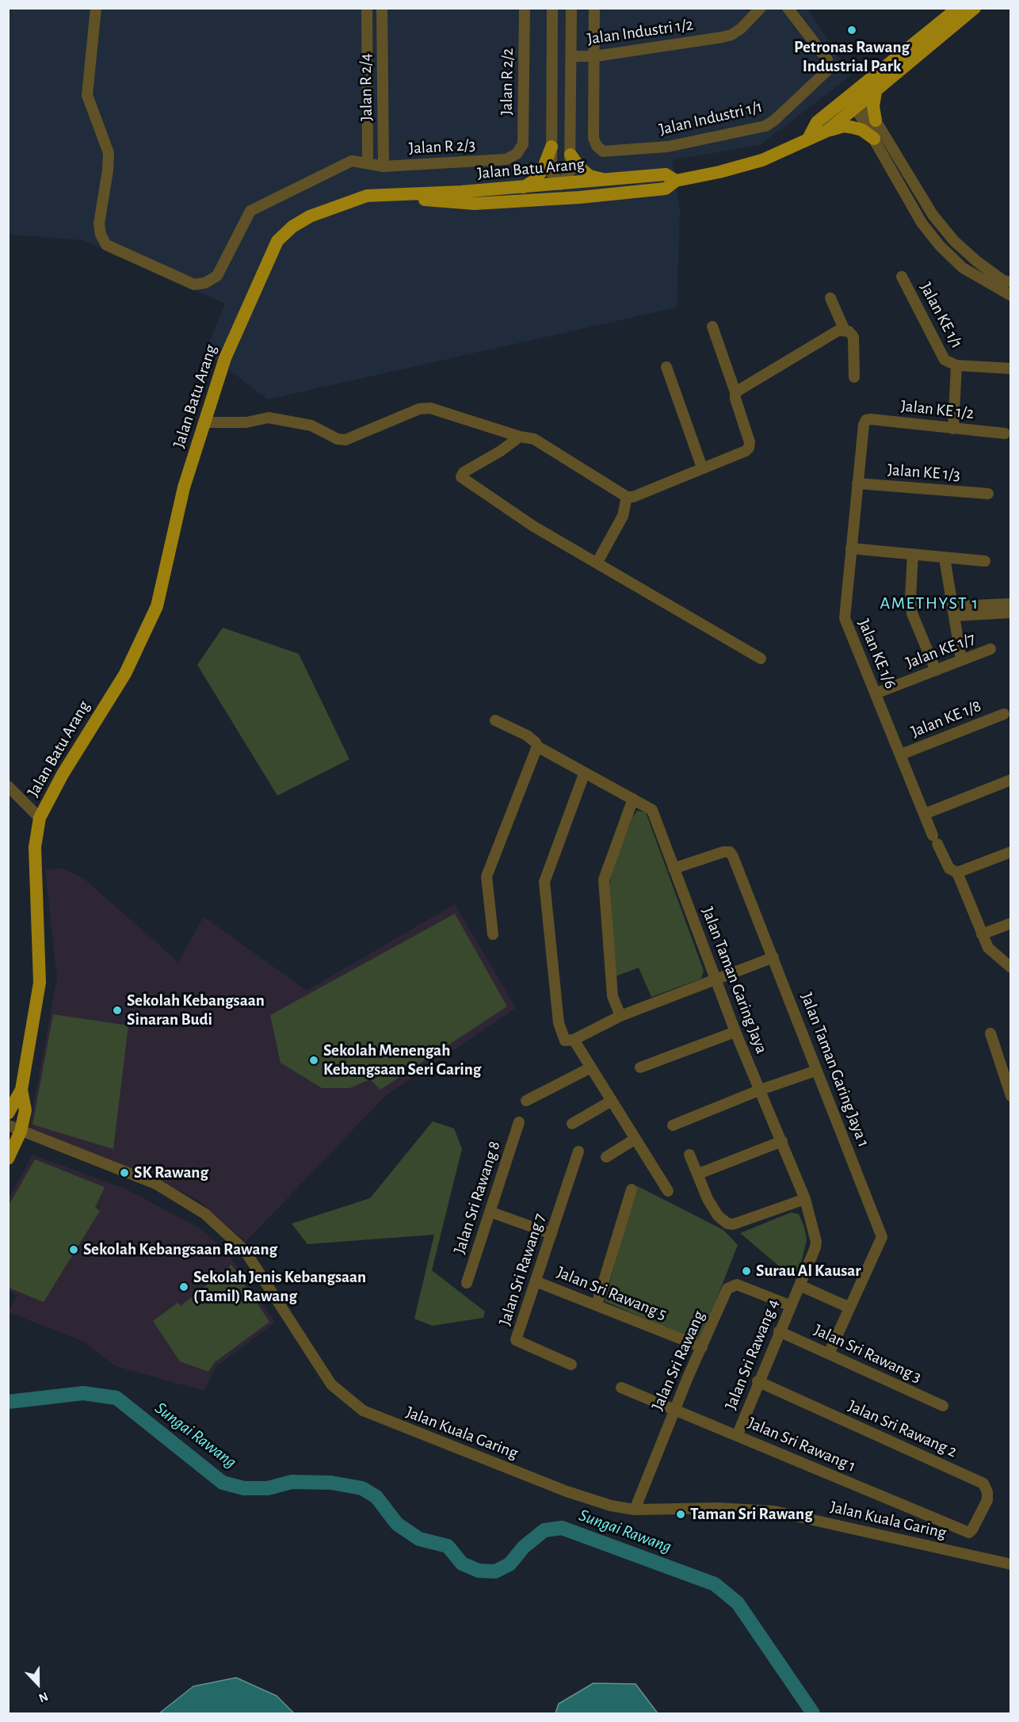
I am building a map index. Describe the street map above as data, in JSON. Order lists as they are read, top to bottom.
{
  "streets": {
    "main road": ["Jalan Batu Arang"],
    "street": [
      "Jalan Industri 1/2",
      "Jalan R 2/2",
      "Jalan R 2/4",
      "Jalan Industri 1/1",
      "Jalan R 2/3",
      "Jalan KE 1/1",
      "Jalan KE 1/2",
      "Jalan KE 1/3",
      "Jalan KE 1/7",
      "Jalan KE 1/6",
      "Jalan KE 1/8",
      "Jalan Taman Garing Jaya",
      "Jalan Taman Garing Jaya 1",
      "Jalan Sri Rawang 8",
      "Jalan Sri Rawang 7",
      "Jalan Sri Rawang 5",
      "Jalan Sri Rawang 3",
      "Jalan Sri Rawang 4",
      "Jalan Sri Rawang",
      "Jalan Sri Rawang 2",
      "Jalan Kuala Garing",
      "Jalan Sri Rawang 1"
    ]
  },
  "crossings": [
    ["Jalan Industri 1/2", "Jalan Industri 1/1"],
    ["Jalan R 2/2", "Jalan R 2/3"],
    ["Jalan R 2/4", "Jalan R 2/3"],
    ["Jalan Batu Arang", "Jalan Kuala Garing"],
    ["Jalan KE 1/1", "Jalan KE 1/2"],
    ["Jalan KE 1/2", "Jalan KE 1/6"],
    ["Jalan KE 1/3", "Jalan KE 1/6"],
    ["Jalan KE 1/7", "Jalan KE 1/6"],
    ["Jalan KE 1/6", "Jalan KE 1/8"],
    ["Jalan Taman Garing Jaya", "Jalan Taman Garing Jaya 1"],
    ["Jalan Taman Garing Jaya", "Jalan Sri Rawang 4"],
    ["Jalan Taman Garing Jaya 1", "Jalan Sri Rawang 3"],
    ["Jalan Sri Rawang 7", "Jalan Sri Rawang 5"],
    ["Jalan Sri Rawang 5", "Jalan Sri Rawang"],
    ["Jalan Sri Rawang 3", "Jalan Sri Rawang 4"],
    ["Jalan Sri Rawang 4", "Jalan Sri Rawang"],
    ["Jalan Sri Rawang 4", "Jalan Sri Rawang 2"],
    ["Jalan Sri Rawang 4", "Jalan Sri Rawang 1"],
    ["Jalan Sri Rawang", "Jalan Kuala Garing"],
    ["Jalan Sri Rawang", "Jalan Sri Rawang 1"],
    ["Jalan Sri Rawang 2", "Jalan Sri Rawang 1"]
  ],
  "districts": ["AMETHYST 1"],
  "water": ["Sungai Rawang"],
  "places": [
    "Petronas Rawang Industrial Park",
    "Sekolah Kebangsaan Sinaran Budi",
    "Sekolah Menengah Kebangsaan Seri Garing",
    "SK Rawang",
    "Sekolah Kebangsaan Rawang",
    "Surau Al Kausar",
    "Sekolah Jenis Kebangsaan (Tamil) Rawang",
    "Taman Sri Rawang"
  ],
  "north": "bottom"
}
